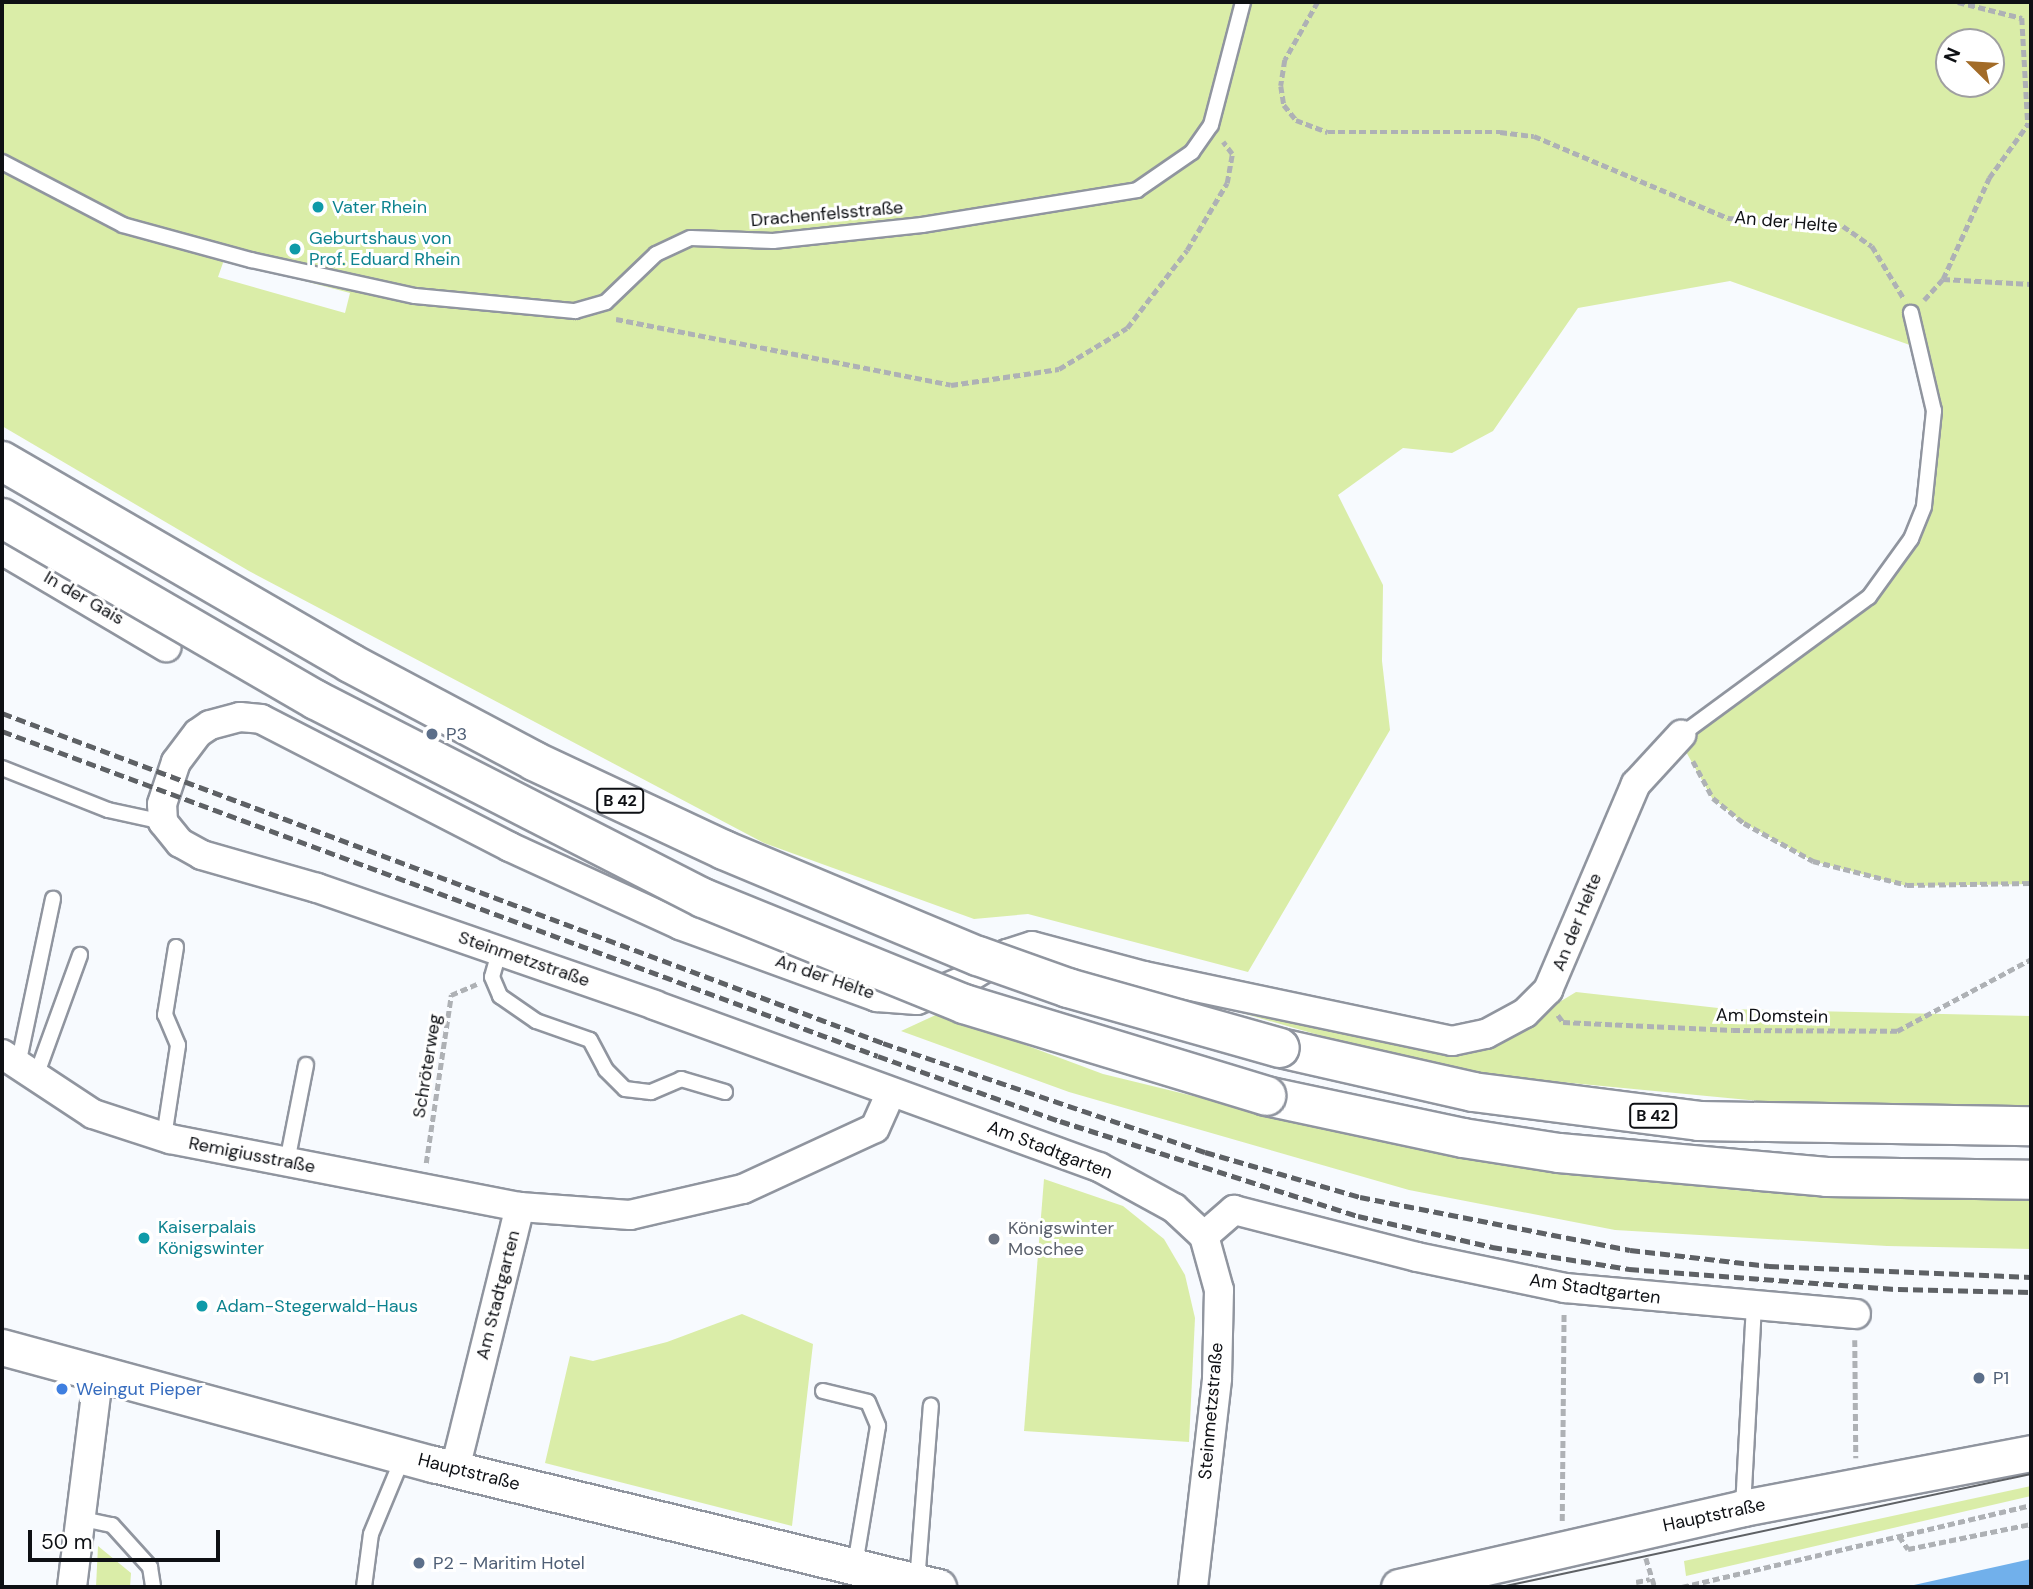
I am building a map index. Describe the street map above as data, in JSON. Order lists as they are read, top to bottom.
{
  "streets": {
    "highway": ["B 42"],
    "street": [
      "An der Helte",
      "In der Gais",
      "Steinmetzstraße",
      "Am Stadtgarten",
      "Remigiusstraße",
      "Hauptstraße"
    ],
    "lane": ["Drachenfelsstraße"],
    "path": ["Am Domstein", "Schröterweg"]
  },
  "crossings": [
    ["An der Helte", "Steinmetzstraße"],
    ["Steinmetzstraße", "Am Stadtgarten"],
    ["Schröterweg", "Remigiusstraße"],
    ["Am Stadtgarten", "Remigiusstraße"],
    ["Am Stadtgarten", "Hauptstraße"]
  ],
  "places": [
    "Vater Rhein",
    "Geburtshaus von Prof. Eduard Rhein",
    "P3",
    "Kaiserpalais Königswinter",
    "Königswinter Moschee",
    "Adam-Stegerwald-Haus",
    "P1",
    "Weingut Pieper",
    "P2 - Maritim Hotel"
  ],
  "scale_bar": "50 m",
  "north": "top left"
}
